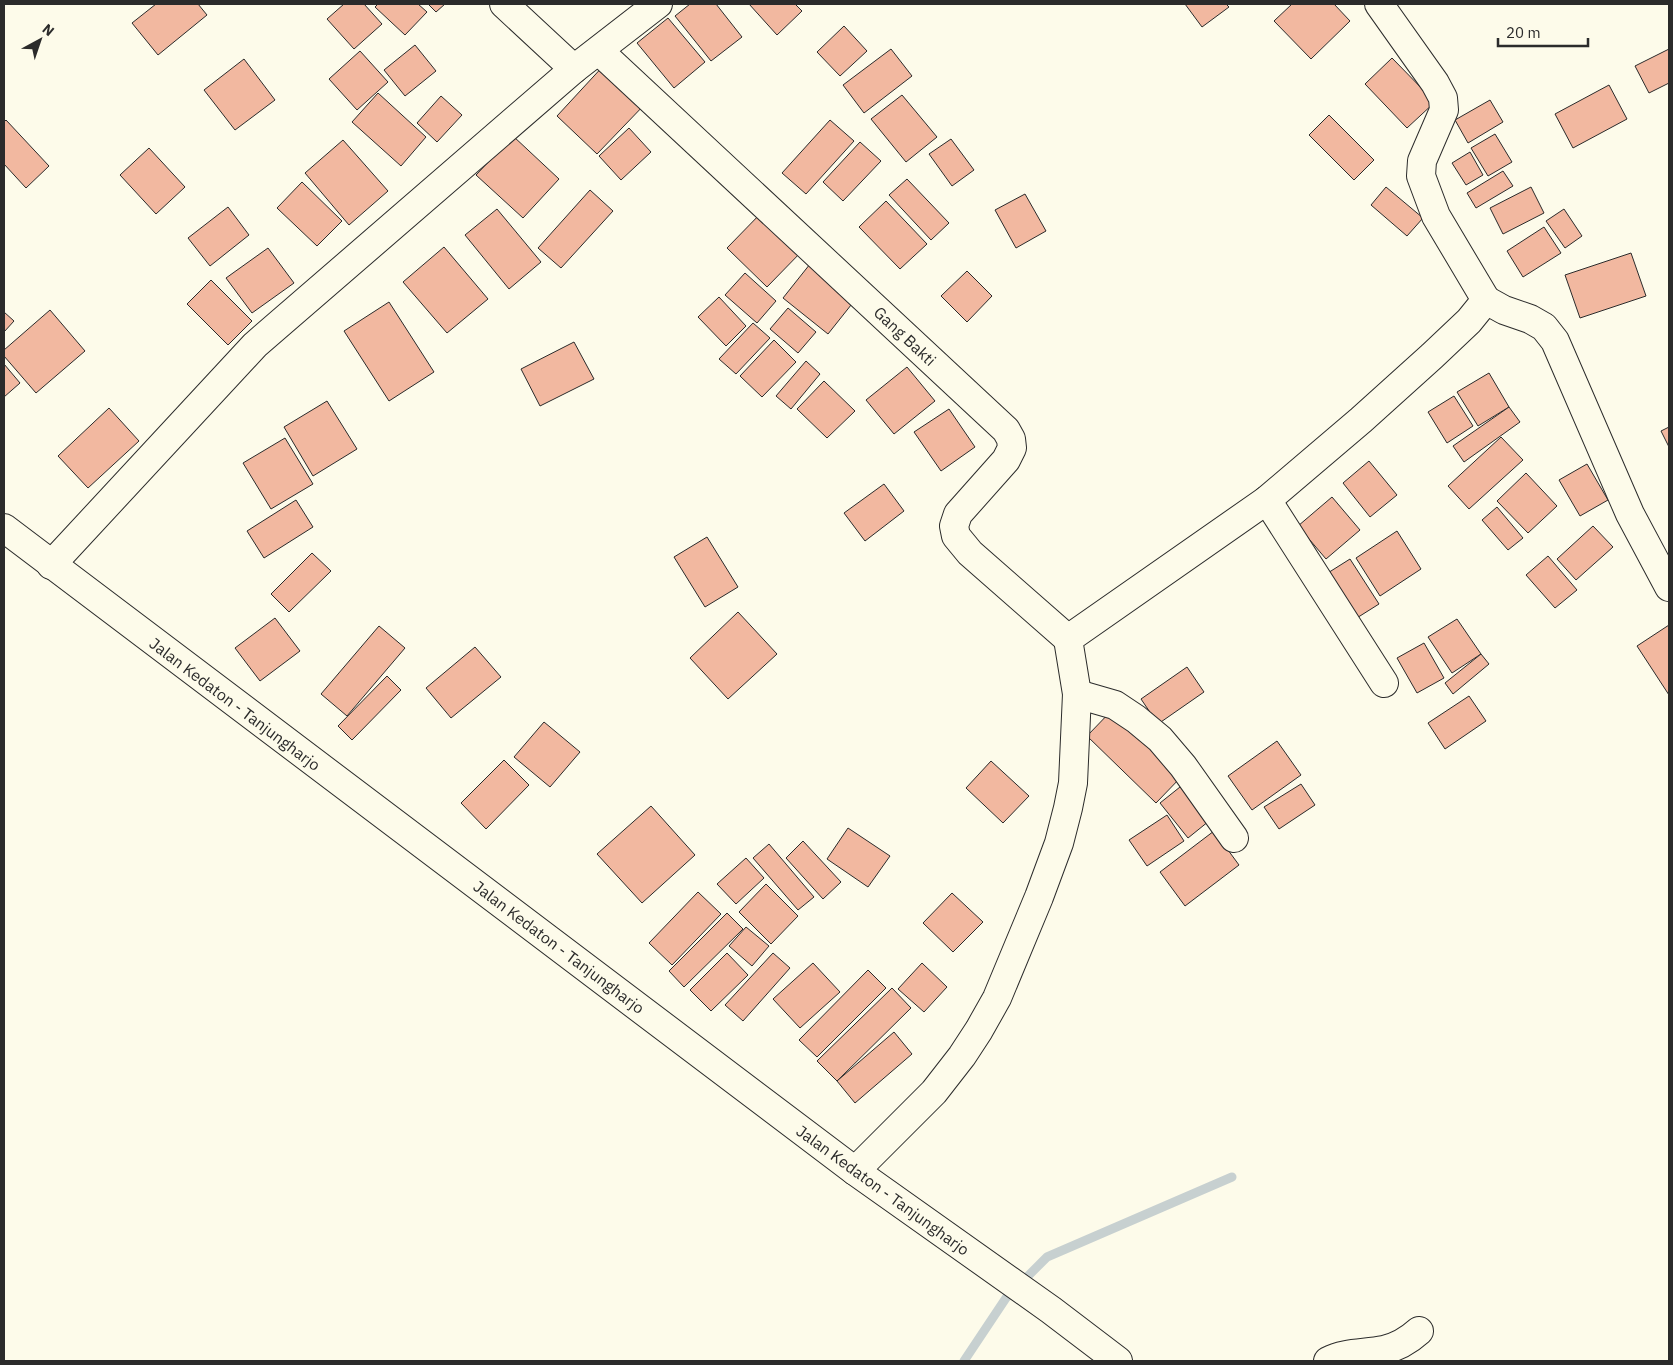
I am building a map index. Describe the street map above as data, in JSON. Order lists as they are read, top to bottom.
{
  "streets": {
    "street": ["Gang Bakti", "Jalan Kedaton - Tanjungharjo"]
  },
  "scale_bar": "20 m",
  "north": "top right"
}
